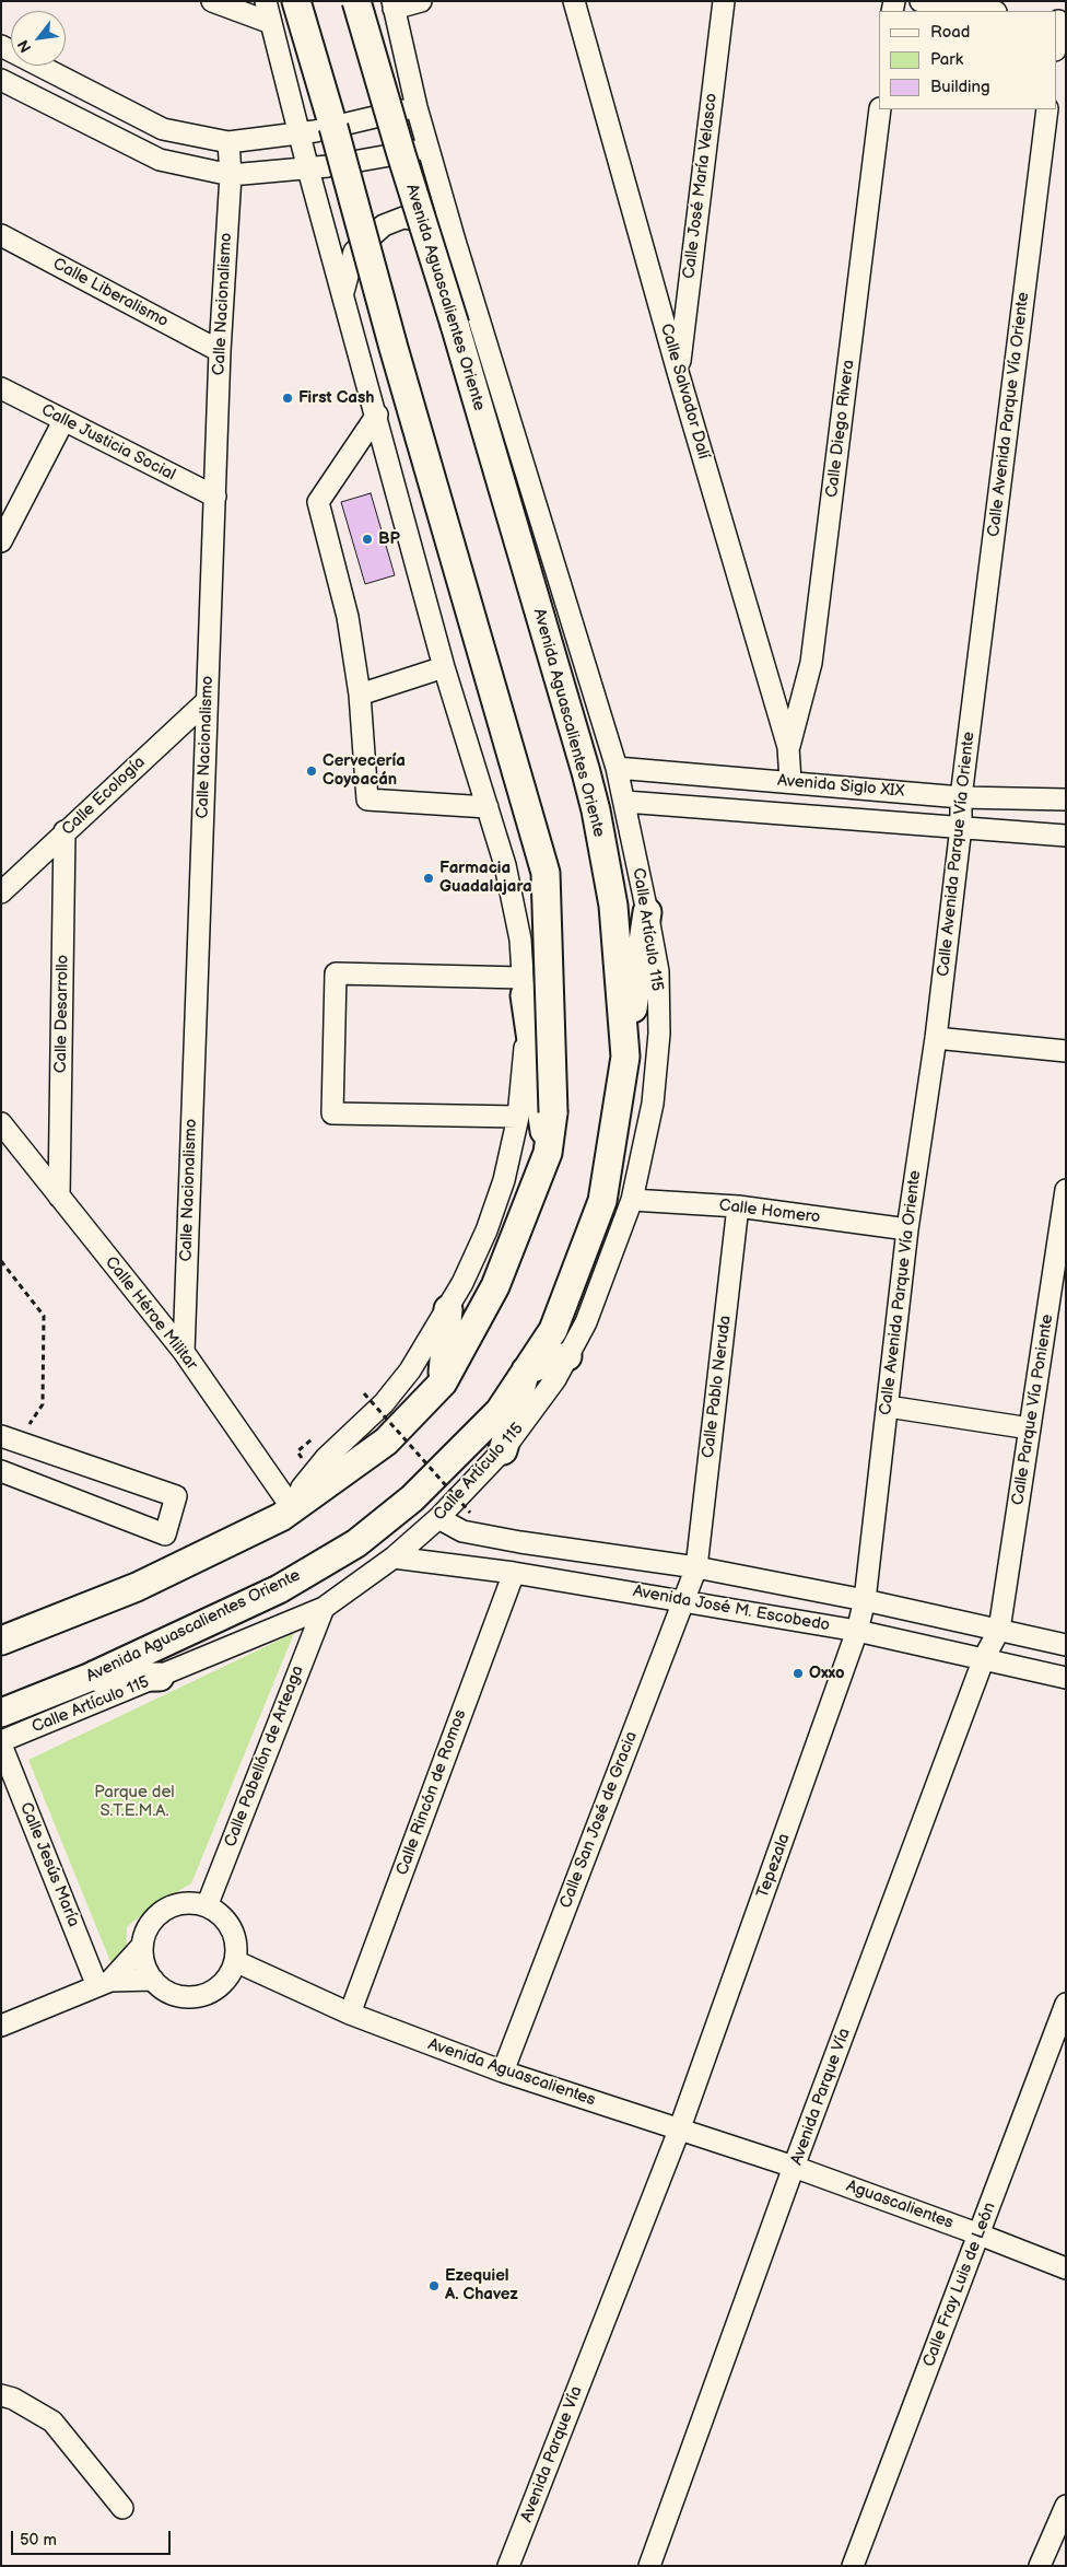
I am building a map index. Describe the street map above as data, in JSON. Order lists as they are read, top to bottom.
{
  "streets": {
    "main road": ["Avenida Aguascalientes Oriente"],
    "street": [
      "Calle José María Velasco",
      "Calle Liberalismo",
      "Calle Nacionalismo",
      "Calle Salvador Dalí",
      "Calle Avenida Parque Vía Oriente",
      "Calle Diego Rivera",
      "Calle Justicia Social",
      "Avenida Siglo XIX",
      "Calle Ecología",
      "Calle Artículo 115",
      "Calle Desarrollo",
      "Calle Homero",
      "Calle Héroe Militar",
      "Calle Pablo Neruda",
      "Calle Parque Vía Poniente",
      "Avenida José M. Escobedo",
      "Calle Pabellón de Arteaga",
      "Calle Rincón de Romos",
      "Calle San José de Gracia",
      "Calle Jesús María",
      "Tepezala",
      "Avenida Aguascalientes",
      "Avenida Parque Vía",
      "Aguascalientes",
      "Calle Fray Luis de León"
    ]
  },
  "crossings": [
    ["Calle José María Velasco", "Calle Salvador Dalí"],
    ["Calle Liberalismo", "Calle Nacionalismo"],
    ["Avenida Aguascalientes Oriente", "Avenida Siglo XIX"],
    ["Avenida Aguascalientes Oriente", "Calle Artículo 115"],
    ["Calle Nacionalismo", "Calle Justicia Social"],
    ["Calle Nacionalismo", "Calle Ecología"],
    ["Calle Nacionalismo", "Calle Héroe Militar"],
    ["Calle Salvador Dalí", "Calle Diego Rivera"],
    ["Calle Salvador Dalí", "Avenida Siglo XIX"],
    ["Calle Avenida Parque Vía Oriente", "Avenida Siglo XIX"],
    ["Calle Avenida Parque Vía Oriente", "Calle Homero"],
    ["Calle Avenida Parque Vía Oriente", "Avenida José M. Escobedo"],
    ["Calle Avenida Parque Vía Oriente", "Tepezala"],
    ["Avenida Siglo XIX", "Calle Artículo 115"],
    ["Calle Ecología", "Calle Desarrollo"],
    ["Calle Artículo 115", "Calle Homero"],
    ["Calle Artículo 115", "Avenida José M. Escobedo"],
    ["Calle Artículo 115", "Calle Pabellón de Arteaga"],
    ["Calle Artículo 115", "Calle Jesús María"],
    ["Calle Desarrollo", "Calle Héroe Militar"],
    ["Calle Homero", "Calle Pablo Neruda"],
    ["Calle Pablo Neruda", "Avenida José M. Escobedo"],
    ["Calle Pablo Neruda", "Calle San José de Gracia"],
    ["Calle Parque Vía Poniente", "Avenida José M. Escobedo"],
    ["Calle Parque Vía Poniente", "Avenida Parque Vía"],
    ["Avenida José M. Escobedo", "Calle Rincón de Romos"],
    ["Avenida José M. Escobedo", "Calle San José de Gracia"],
    ["Avenida José M. Escobedo", "Tepezala"],
    ["Avenida José M. Escobedo", "Avenida Parque Vía"],
    ["Calle Pabellón de Arteaga", "Avenida Aguascalientes"],
    ["Calle Rincón de Romos", "Avenida Aguascalientes"],
    ["Calle San José de Gracia", "Avenida Aguascalientes"],
    ["Tepezala", "Avenida Aguascalientes"],
    ["Tepezala", "Avenida Parque Vía"],
    ["Avenida Aguascalientes", "Avenida Parque Vía"],
    ["Avenida Aguascalientes", "Aguascalientes"],
    ["Avenida Parque Vía", "Aguascalientes"],
    ["Aguascalientes", "Calle Fray Luis de León"]
  ],
  "parks": ["Parque del S.T.E.M.A."],
  "places": [
    "First Cash",
    "BP",
    "Cervecería Coyoacán",
    "Farmacia Guadalajara",
    "Oxxo",
    "Ezequiel A. Chavez"
  ],
  "legend": ["Road", "Park", "Building"],
  "scale_bar": "50 m",
  "north": "bottom left"
}
